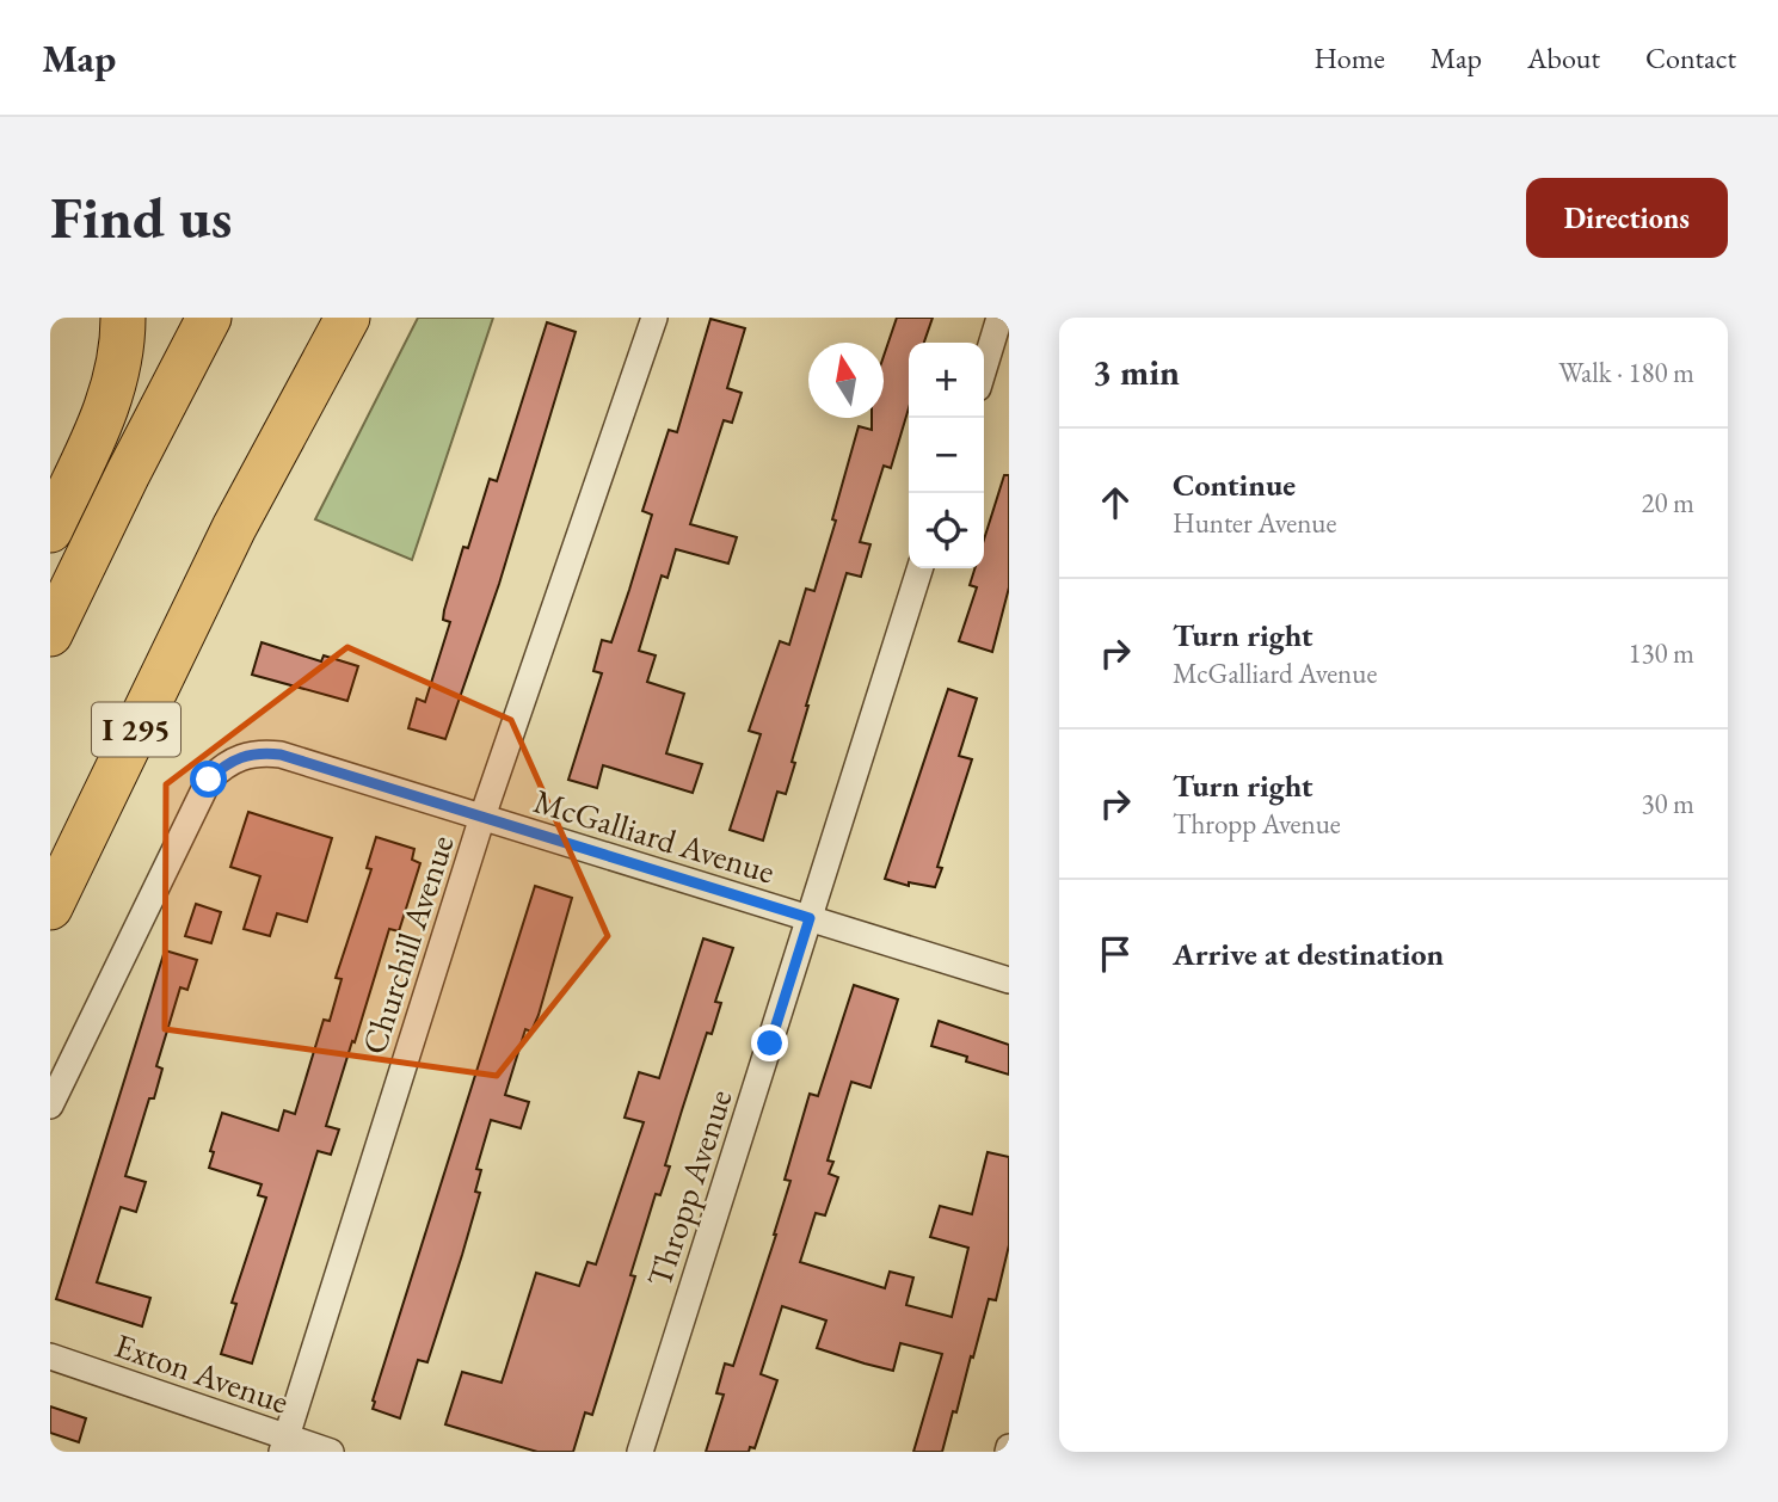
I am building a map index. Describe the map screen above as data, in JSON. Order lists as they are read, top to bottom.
{
  "streets": {
    "highway": ["I 295"],
    "street": [
      "McGalliard Avenue",
      "Churchill Avenue",
      "Thropp Avenue",
      "Exton Avenue"
    ]
  },
  "crossings": [
    ["McGalliard Avenue", "Churchill Avenue"],
    ["McGalliard Avenue", "Thropp Avenue"],
    ["Churchill Avenue", "Exton Avenue"]
  ],
  "north": "top",
  "page": {
    "header": "Map",
    "nav": [
      "Home",
      "Map",
      "About",
      "Contact"
    ],
    "buttons": "Directions",
    "title": "Find us",
    "heading": ["3 min", "Walk · 180 m"],
    "map_buttons": ["+", "−"],
    "list": [
      ["Continue", "Hunter Avenue", "20 m"],
      ["Turn right", "McGalliard Avenue", "130 m"],
      ["Turn right", "Thropp Avenue", "30 m"],
      "Arrive at destination"
    ]
  }
}
